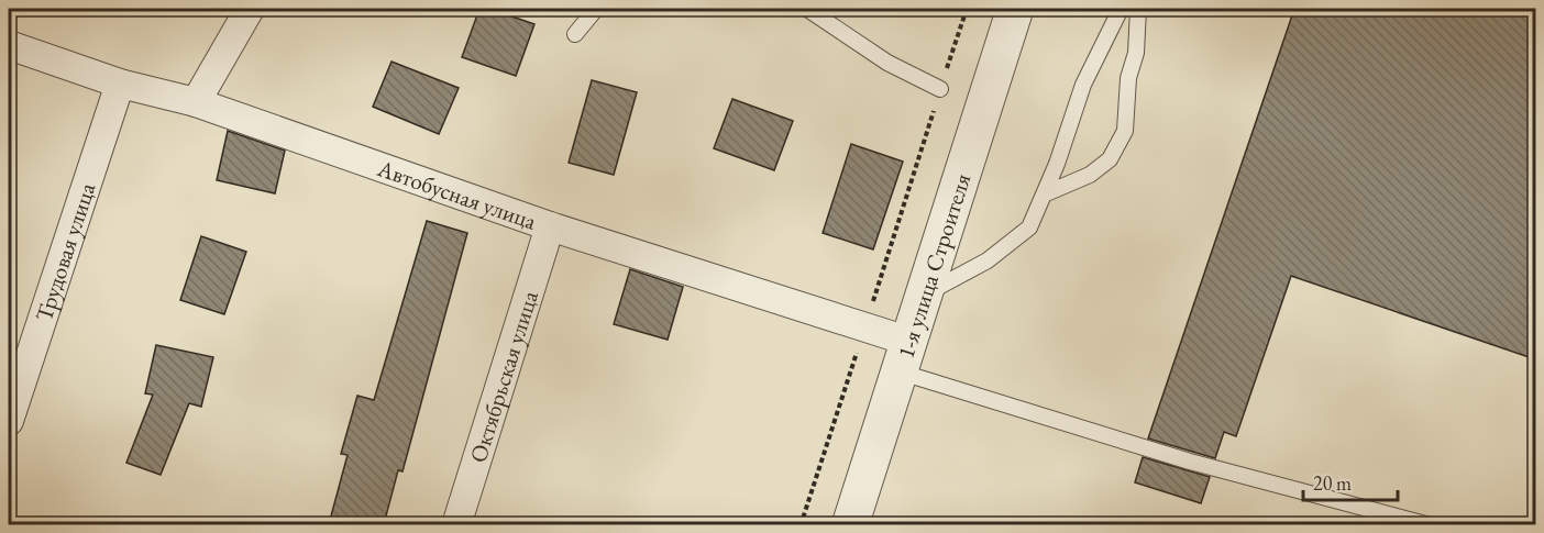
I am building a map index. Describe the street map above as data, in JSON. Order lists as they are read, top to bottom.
{
  "streets": {
    "street": [
      "Автобусная улица",
      "Трудовая улица",
      "1-я улица Строителя",
      "Октябрьская улица"
    ]
  },
  "crossings": [
    ["Автобусная улица", "Трудовая улица"],
    ["Автобусная улица", "1-я улица Строителя"],
    ["Автобусная улица", "Октябрьская улица"]
  ],
  "scale_bar": "20 m"
}
